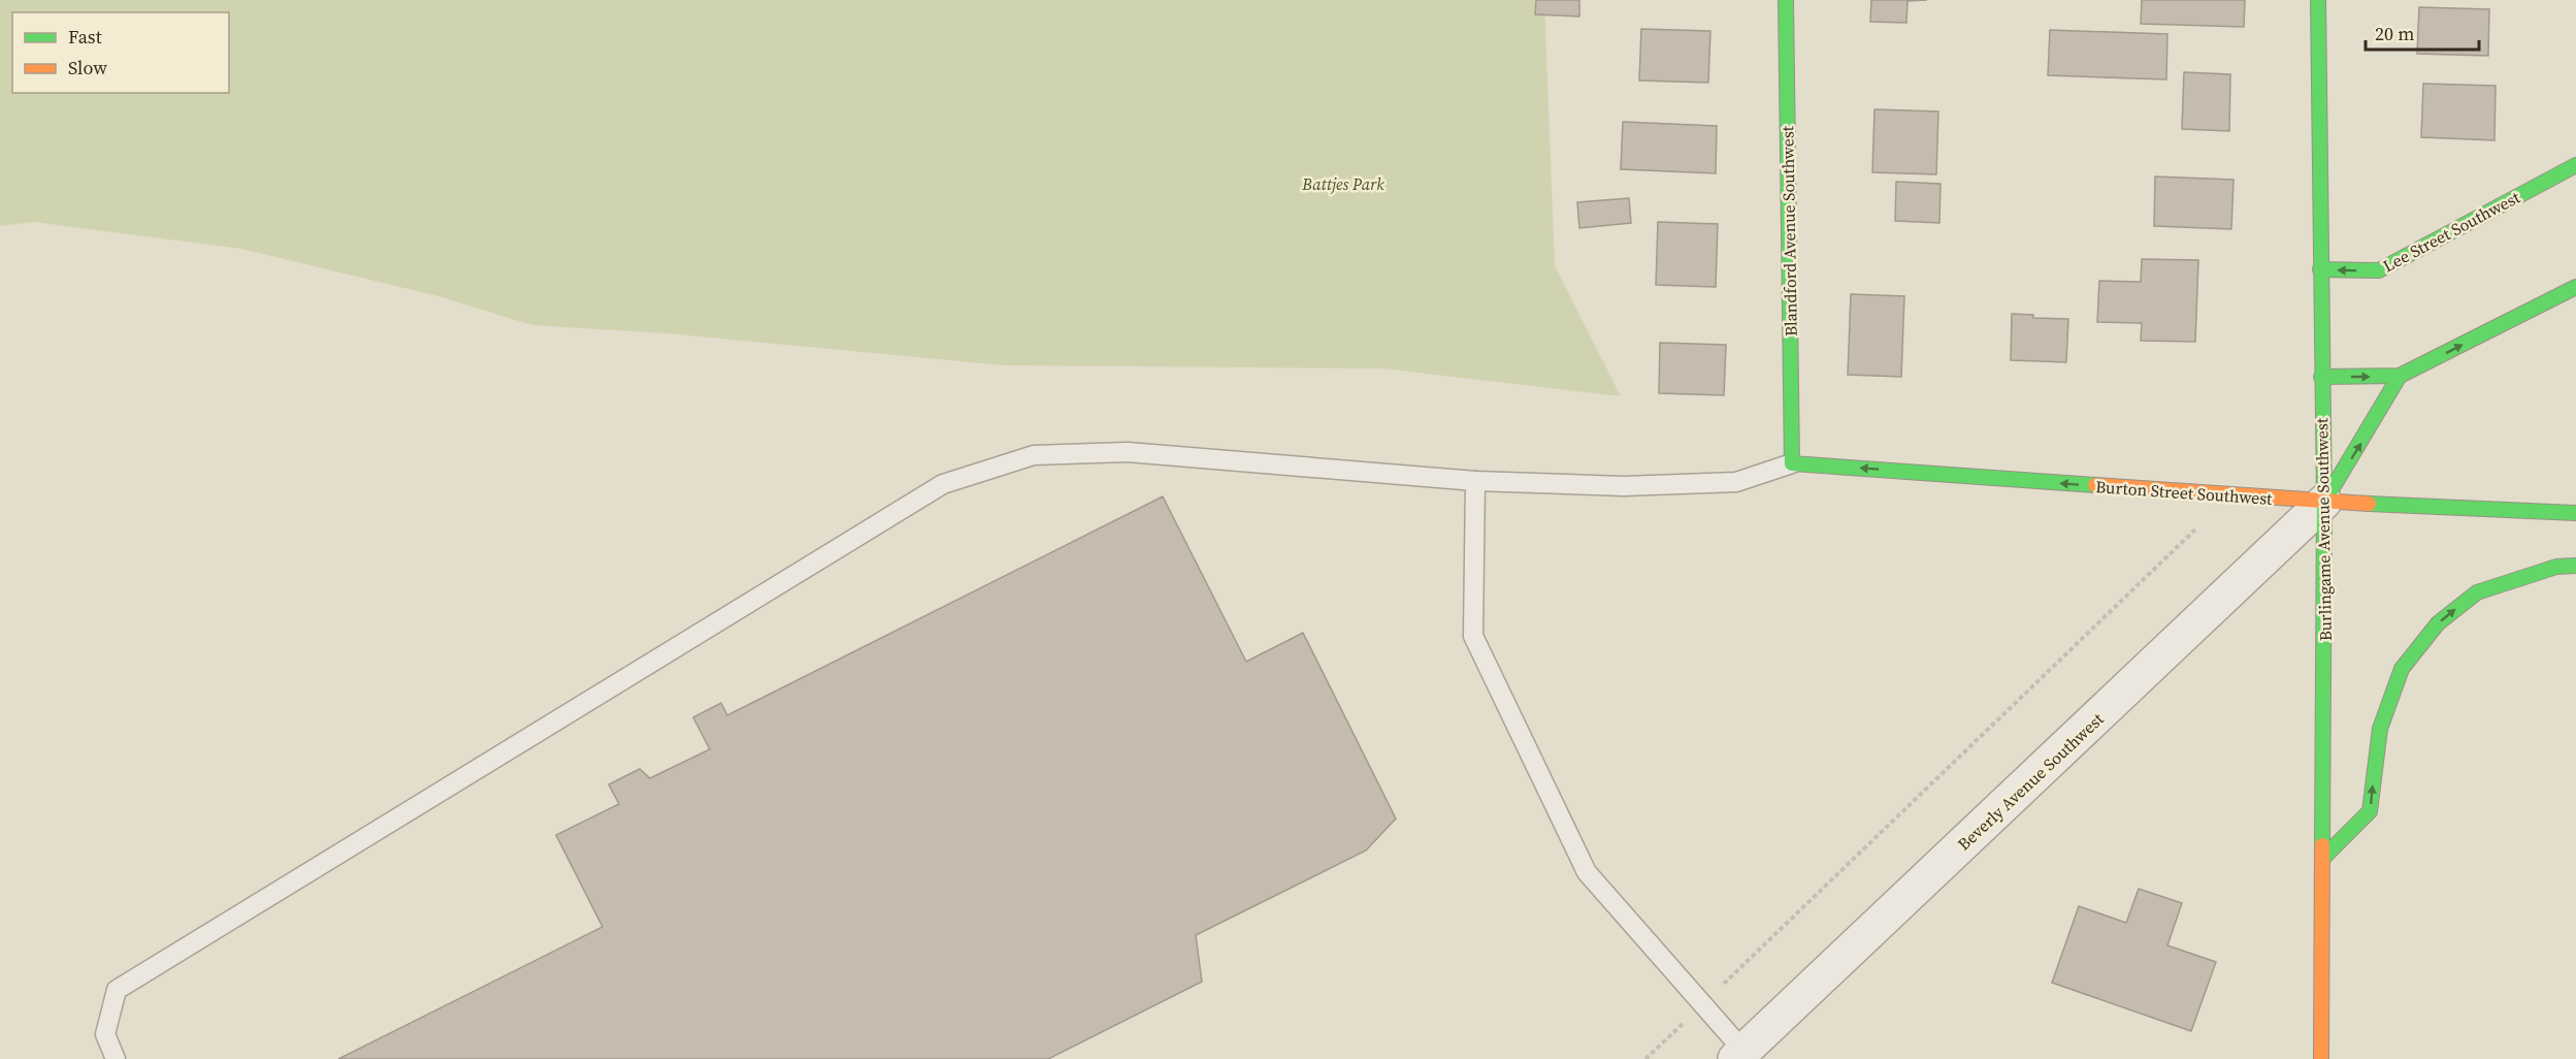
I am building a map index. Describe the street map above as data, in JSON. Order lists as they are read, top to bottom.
{
  "streets": {
    "street": [
      "Blandford Avenue Southwest",
      "Lee Street Southwest",
      "Burton Street Southwest",
      "Burlingame Avenue Southwest",
      "Beverly Avenue Southwest"
    ]
  },
  "crossings": [
    ["Blandford Avenue Southwest", "Burton Street Southwest"],
    ["Lee Street Southwest", "Burlingame Avenue Southwest"],
    ["Burton Street Southwest", "Burlingame Avenue Southwest"],
    ["Burton Street Southwest", "Beverly Avenue Southwest"],
    ["Burlingame Avenue Southwest", "Beverly Avenue Southwest"]
  ],
  "one_way": ["Burton Street Southwest"],
  "parks": ["Battjes Park"],
  "legend": ["Fast", "Slow"],
  "scale_bar": "20 m"
}
